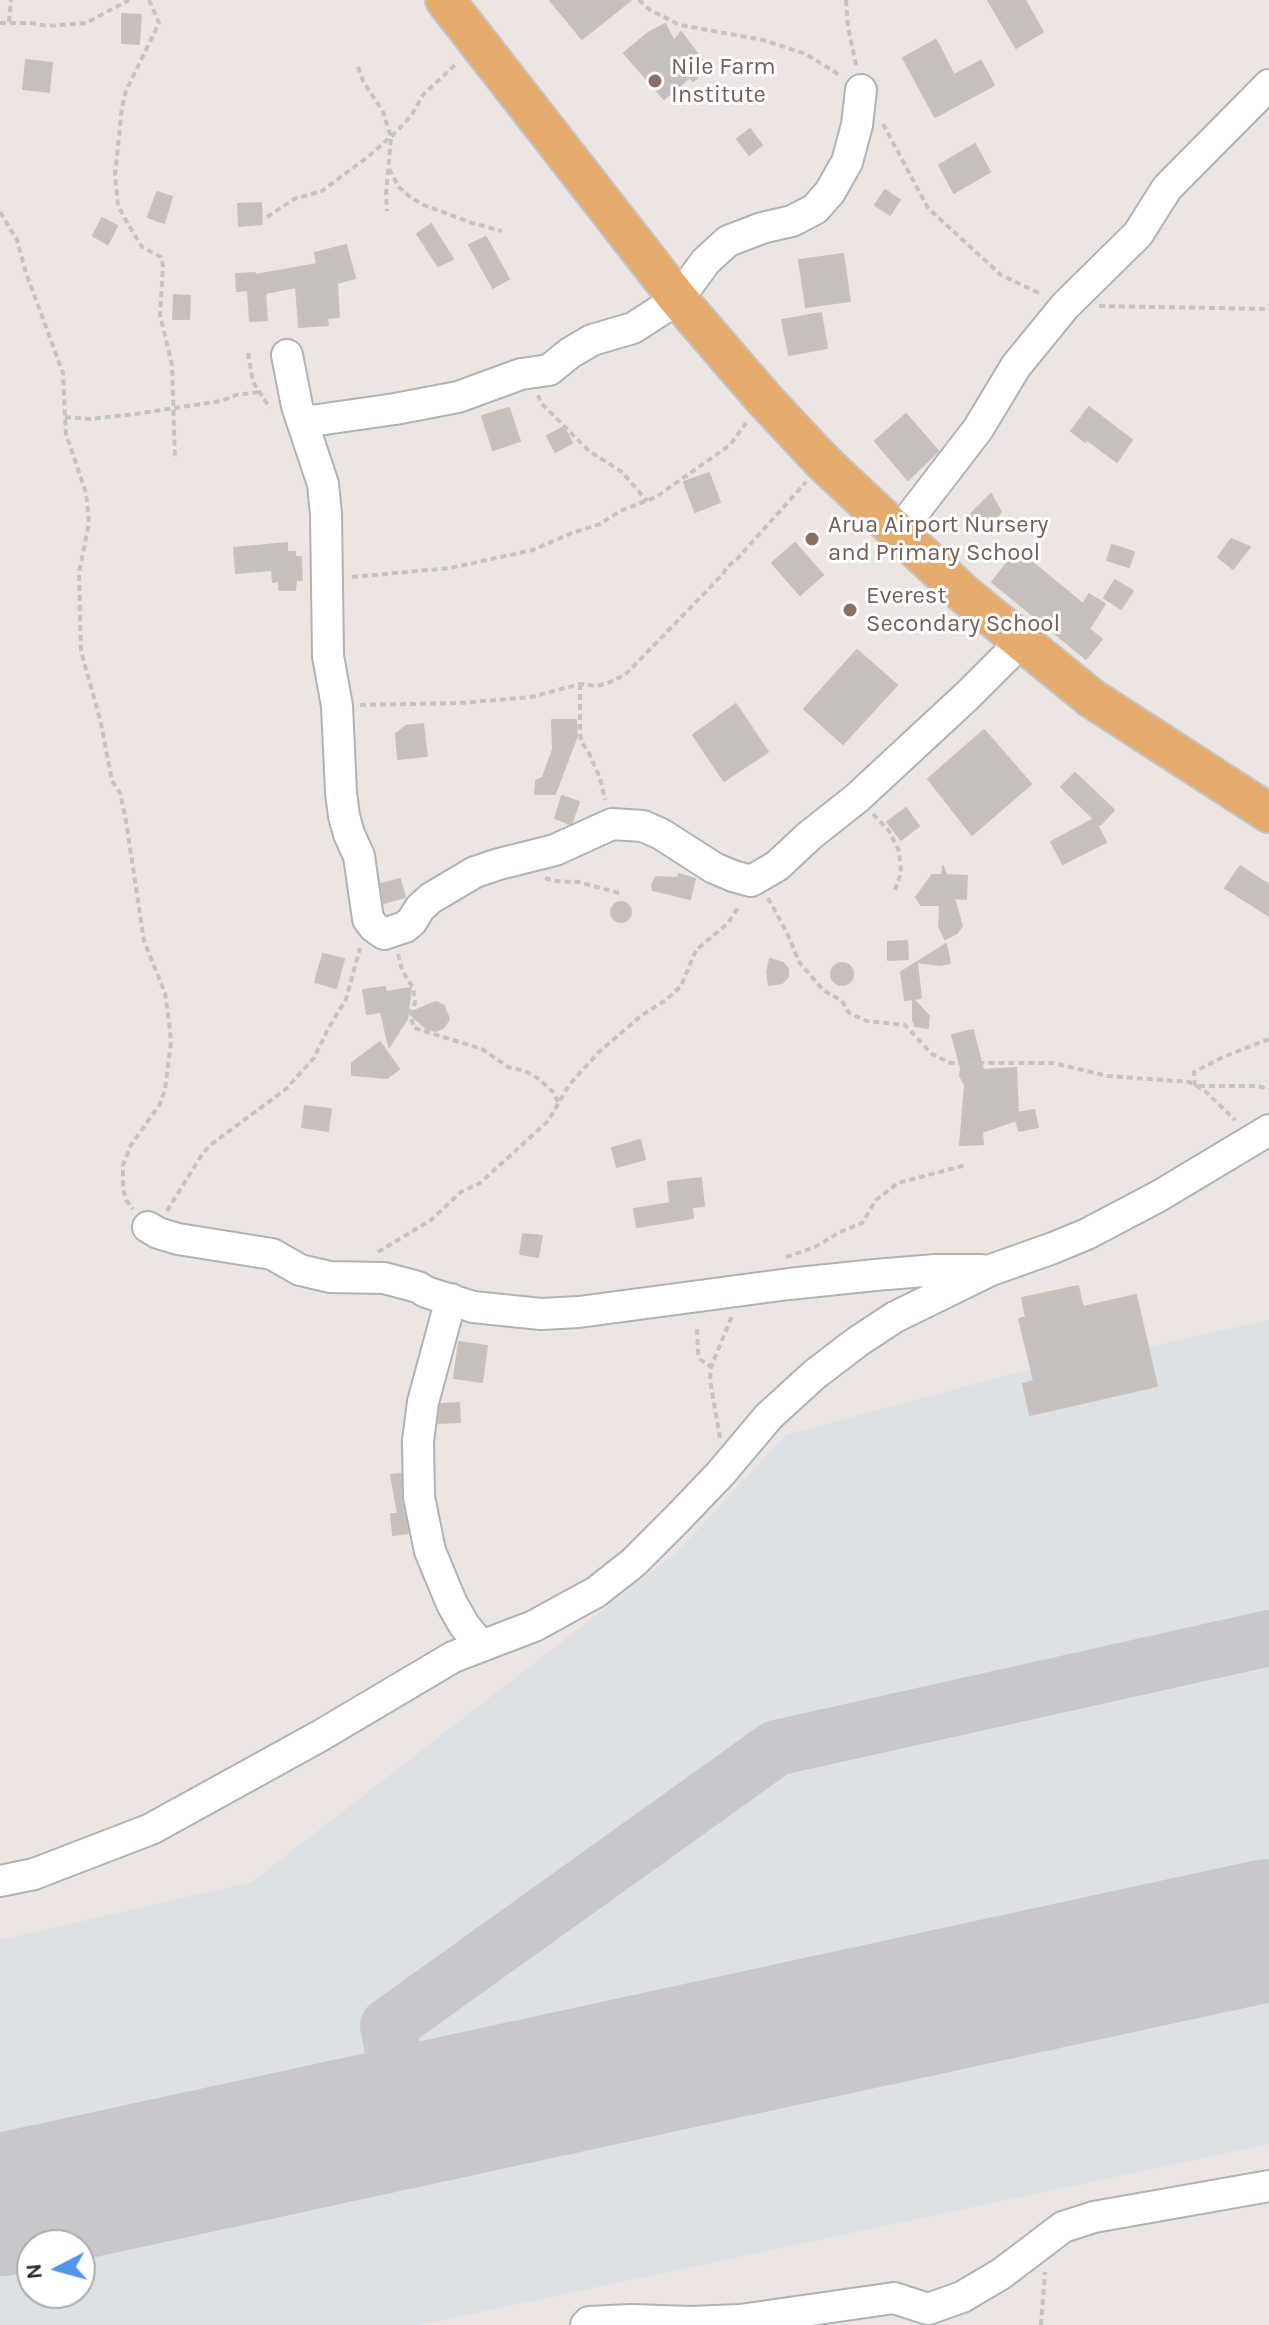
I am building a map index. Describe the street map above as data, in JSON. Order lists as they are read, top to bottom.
{
  "places": ["Nile Farm Institute", "Arua Airport Nursery and Primary School", "Everest Secondary School"],
  "north": "left"
}
